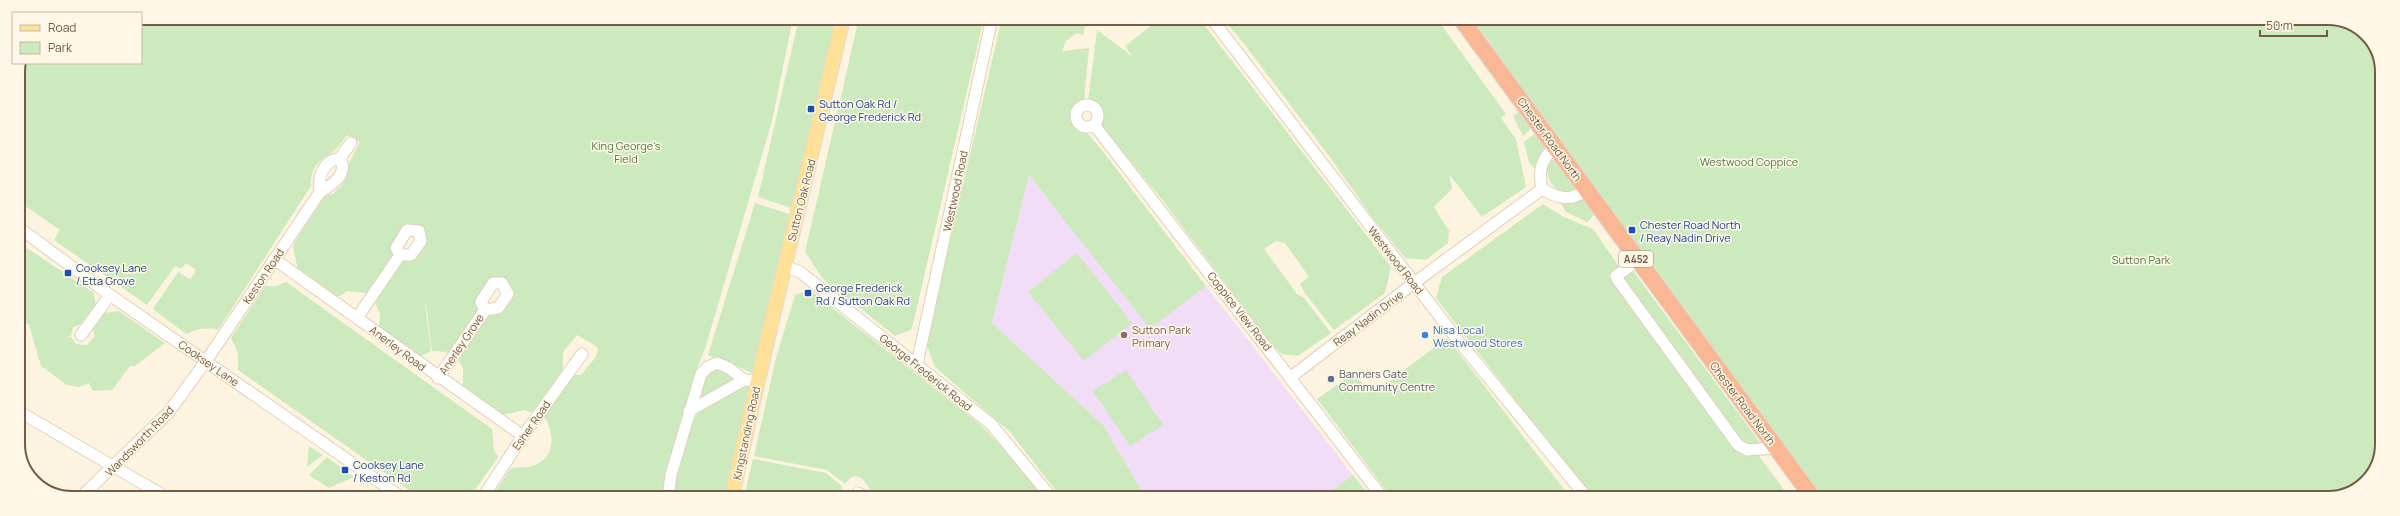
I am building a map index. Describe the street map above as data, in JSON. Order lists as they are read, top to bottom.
{
  "streets": {
    "highway": ["Chester Road North", "A452"],
    "main road": ["Sutton Oak Road", "Kingstanding Road"],
    "street": [
      "Westwood Road",
      "Keston Road",
      "Coppice View Road",
      "Reay Nadin Drive",
      "Anerley Grove",
      "Anerley Road",
      "Cooksey Lane",
      "George Frederick Road",
      "Esher Road",
      "Wandsworth Road"
    ]
  },
  "crossings": [
    ["Westwood Road", "Reay Nadin Drive"],
    ["Westwood Road", "George Frederick Road"],
    ["Sutton Oak Road", "George Frederick Road"],
    ["Sutton Oak Road", "Kingstanding Road"],
    ["Keston Road", "Anerley Road"],
    ["Keston Road", "Cooksey Lane"],
    ["Keston Road", "Wandsworth Road"],
    ["Coppice View Road", "Reay Nadin Drive"],
    ["Anerley Grove", "Anerley Road"],
    ["Anerley Road", "Esher Road"],
    ["Cooksey Lane", "Wandsworth Road"]
  ],
  "parks": ["King George's Field", "Westwood Coppice", "Sutton Park"],
  "places": {
    "transit": [
      "Sutton Oak Rd / George Frederick Rd",
      "Chester Road North / Reay Nadin Drive",
      "Cooksey Lane / Etta Grove",
      "George Frederick Rd / Sutton Oak Rd",
      "Cooksey Lane / Keston Rd"
    ],
    "other": ["Sutton Park Primary", "Nisa Local Westwood Stores", "Banners Gate Community Centre"]
  },
  "legend": ["Road", "Park"],
  "scale_bar": "50 m"
}
